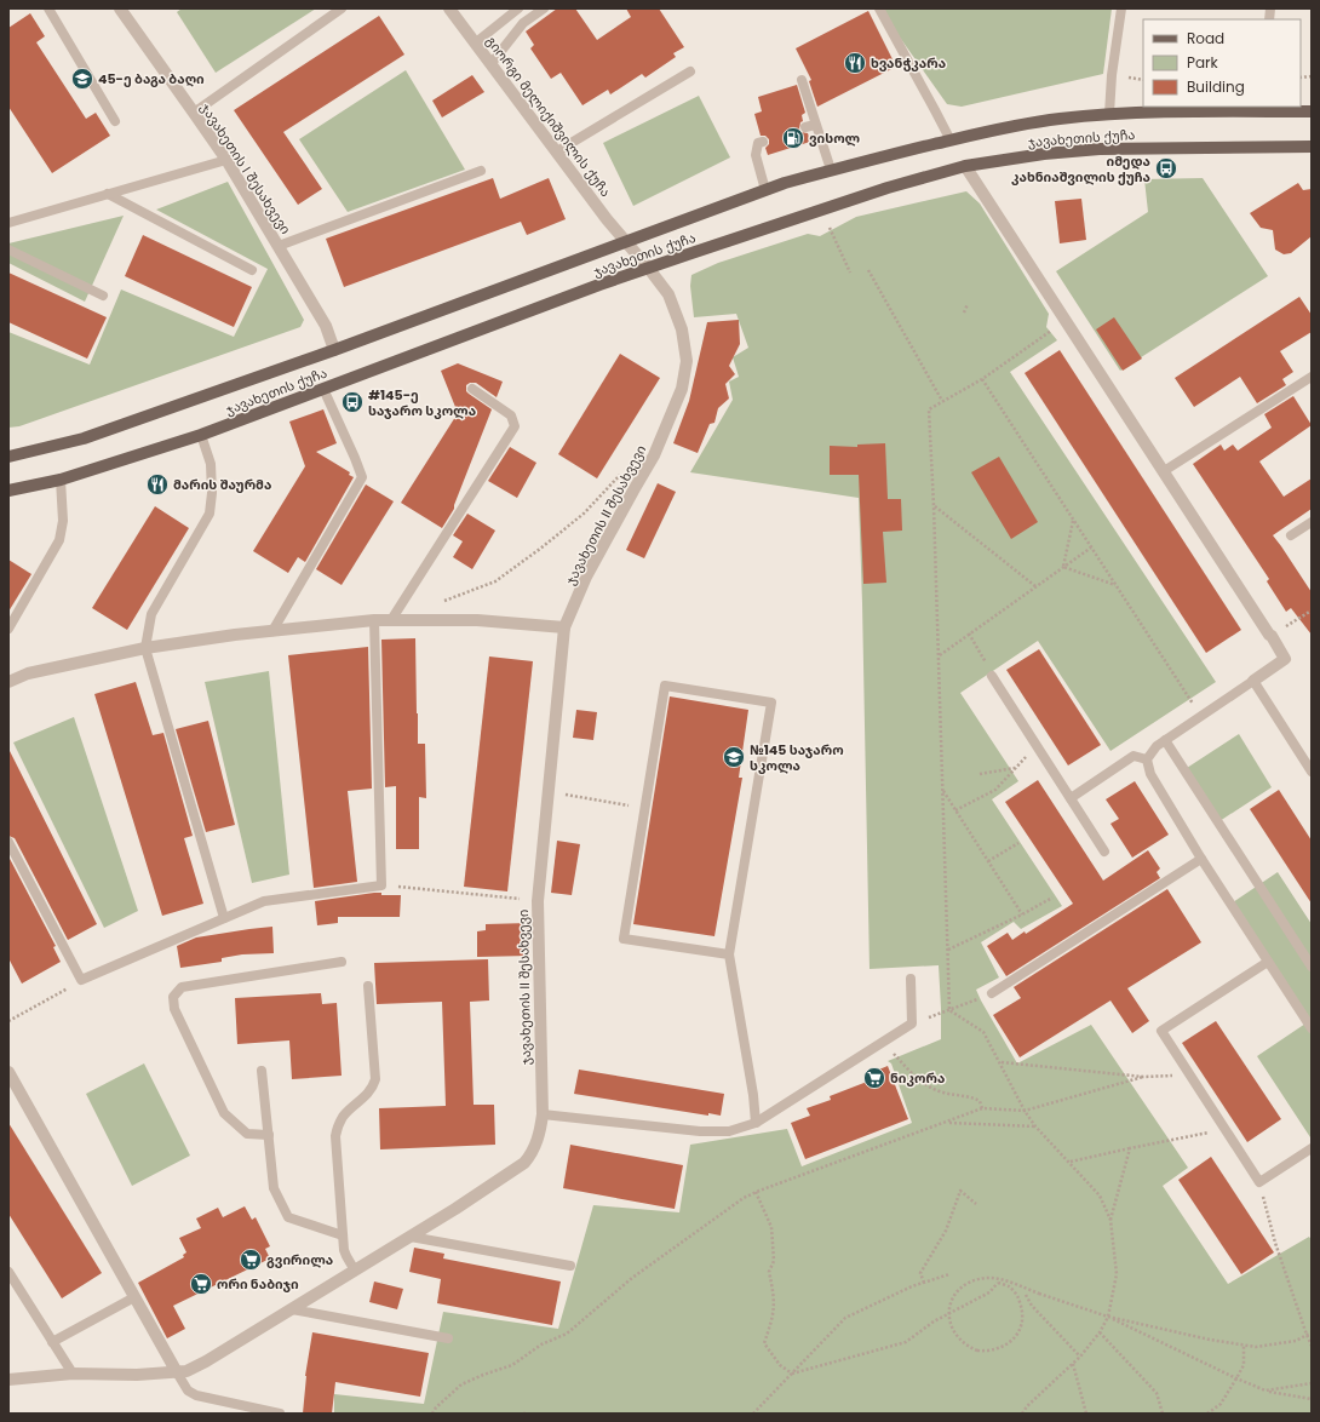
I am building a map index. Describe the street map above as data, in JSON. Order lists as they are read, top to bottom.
{
  "streets": {
    "main road": ["ჯავახეთის ქუჩა"],
    "street": ["გიორგი მელიქიშვილის ქუჩა", "ჯავახეთის I შესახვევი", "ჯავახეთის II შესახვევი"]
  },
  "crossings": [
    ["გიორგი მელიქიშვილის ქუჩა", "ჯავახეთის ქუჩა"],
    ["გიორგი მელიქიშვილის ქუჩა", "ჯავახეთის II შესახვევი"],
    ["ჯავახეთის ქუჩა", "ჯავახეთის I შესახვევი"],
    ["ჯავახეთის ქუჩა", "ჯავახეთის II შესახვევი"]
  ],
  "places": {
    "restaurant": ["ხვანჭკარა", "მარის შაურმა"],
    "school or university": ["45-ე ბაგა ბაღი", "№145 საჯარო სკოლა"],
    "fuel station": ["ვისოლ"],
    "bus stop": ["იმედა კახნიაშვილის ქუჩა", "#145-ე საჯარო სკოლა"],
    "supermarket": ["ნიკორა", "გვირილა", "ორი ნაბიჯი"]
  },
  "legend": ["Road", "Park", "Building"]
}
